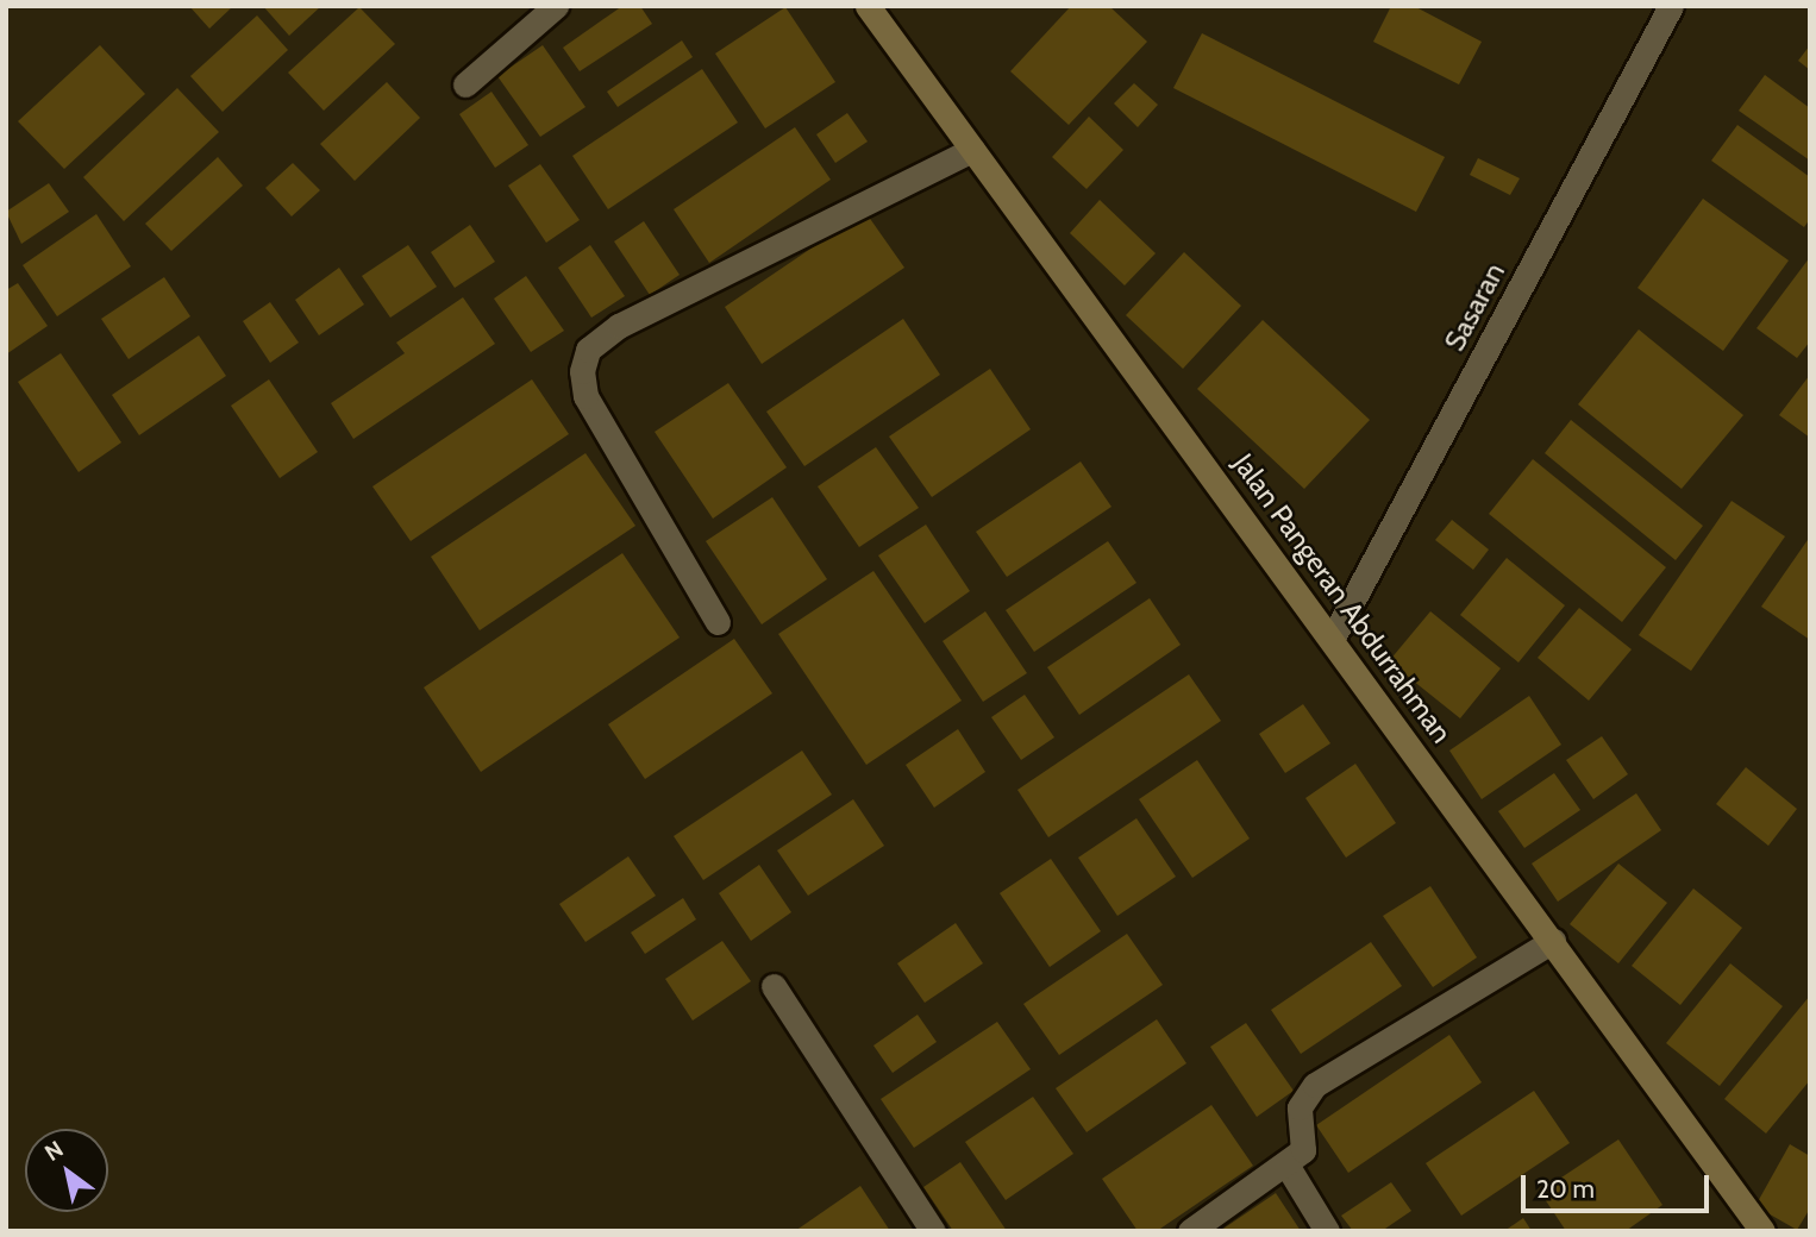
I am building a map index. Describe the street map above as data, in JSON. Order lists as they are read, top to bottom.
{
  "streets": {
    "street": ["Sasaran", "Jalan Pangeran Abdurrahman"]
  },
  "crossings": [
    ["Sasaran", "Jalan Pangeran Abdurrahman"]
  ],
  "scale_bar": "20 m",
  "north": "top left"
}
